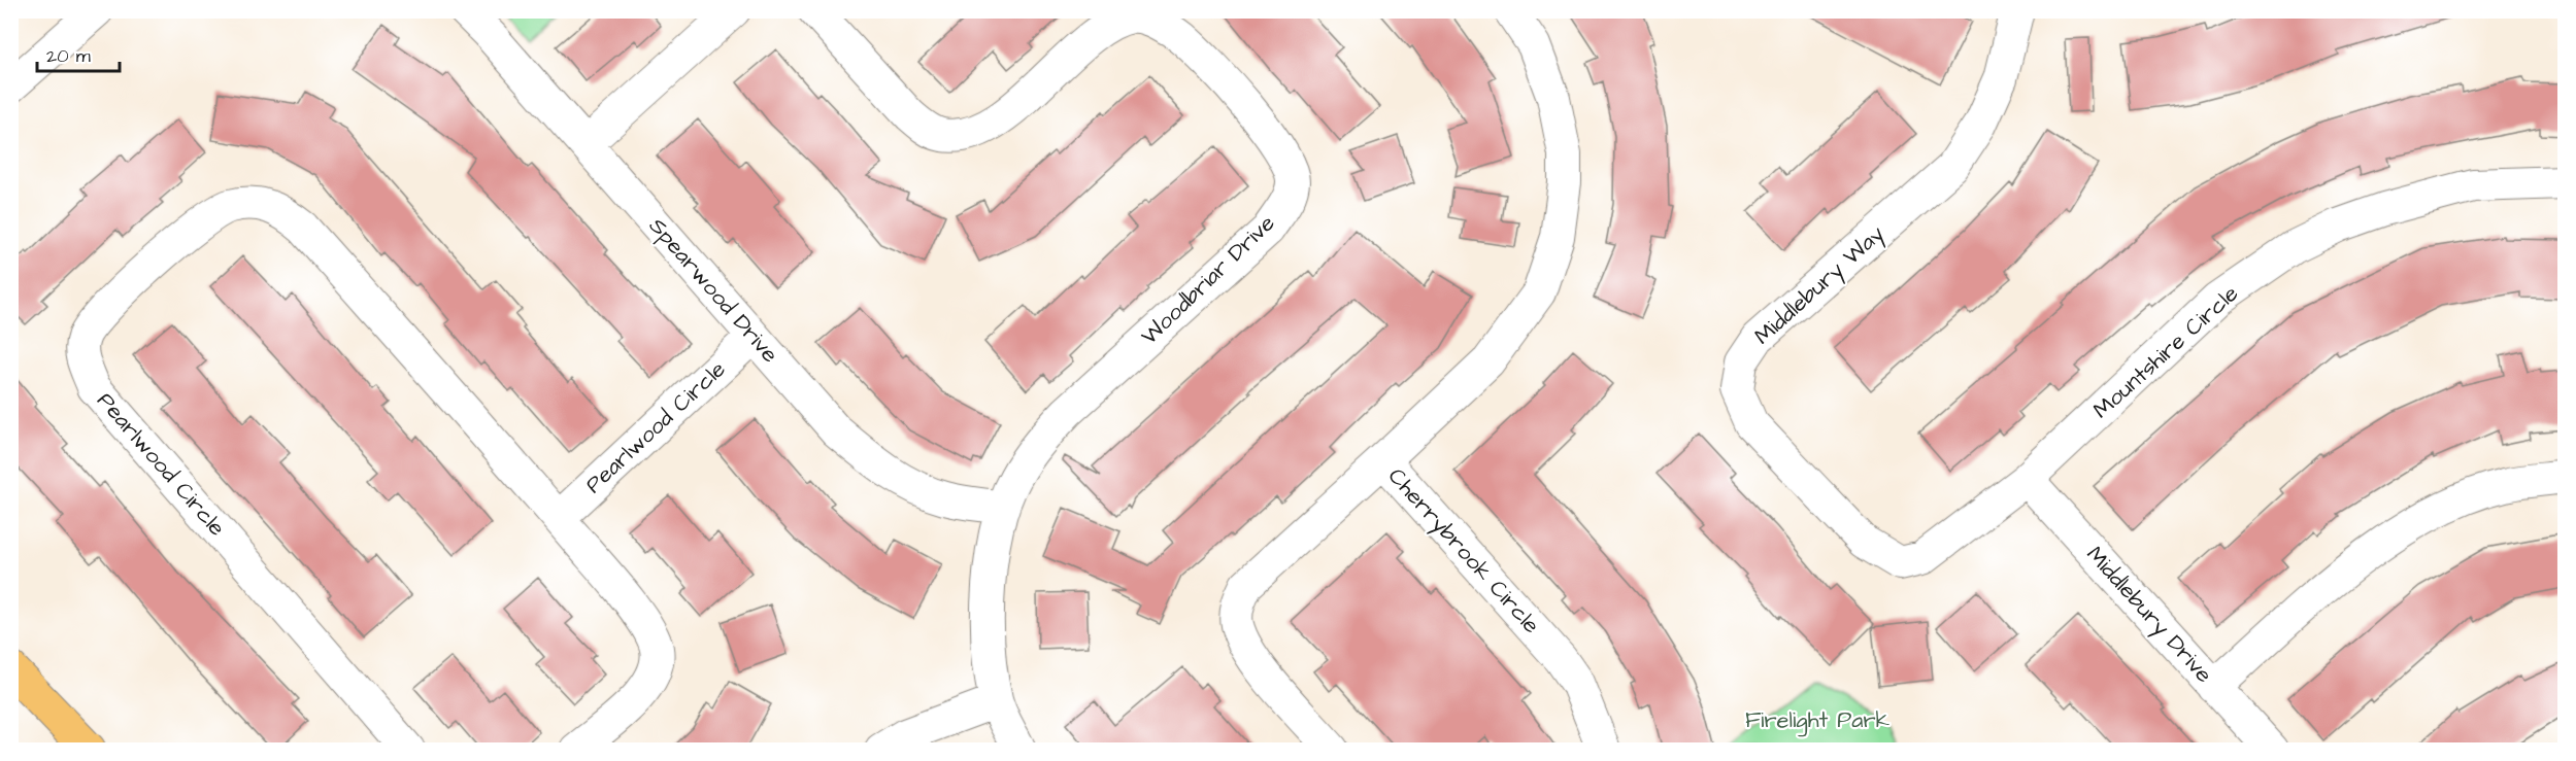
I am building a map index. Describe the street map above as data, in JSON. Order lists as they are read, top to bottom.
{
  "streets": {
    "street": [
      "Woodbriar Drive",
      "Middlebury Way",
      "Spearwood Drive",
      "Mountshire Circle",
      "Pearlwood Circle",
      "Cherrybrook Circle",
      "Middlebury Drive"
    ]
  },
  "crossings": [
    ["Woodbriar Drive", "Spearwood Drive"],
    ["Middlebury Way", "Mountshire Circle"],
    ["Middlebury Way", "Middlebury Drive"],
    ["Spearwood Drive", "Pearlwood Circle"],
    ["Mountshire Circle", "Middlebury Drive"]
  ],
  "parks": ["Firelight Park"],
  "scale_bar": "20 m"
}
